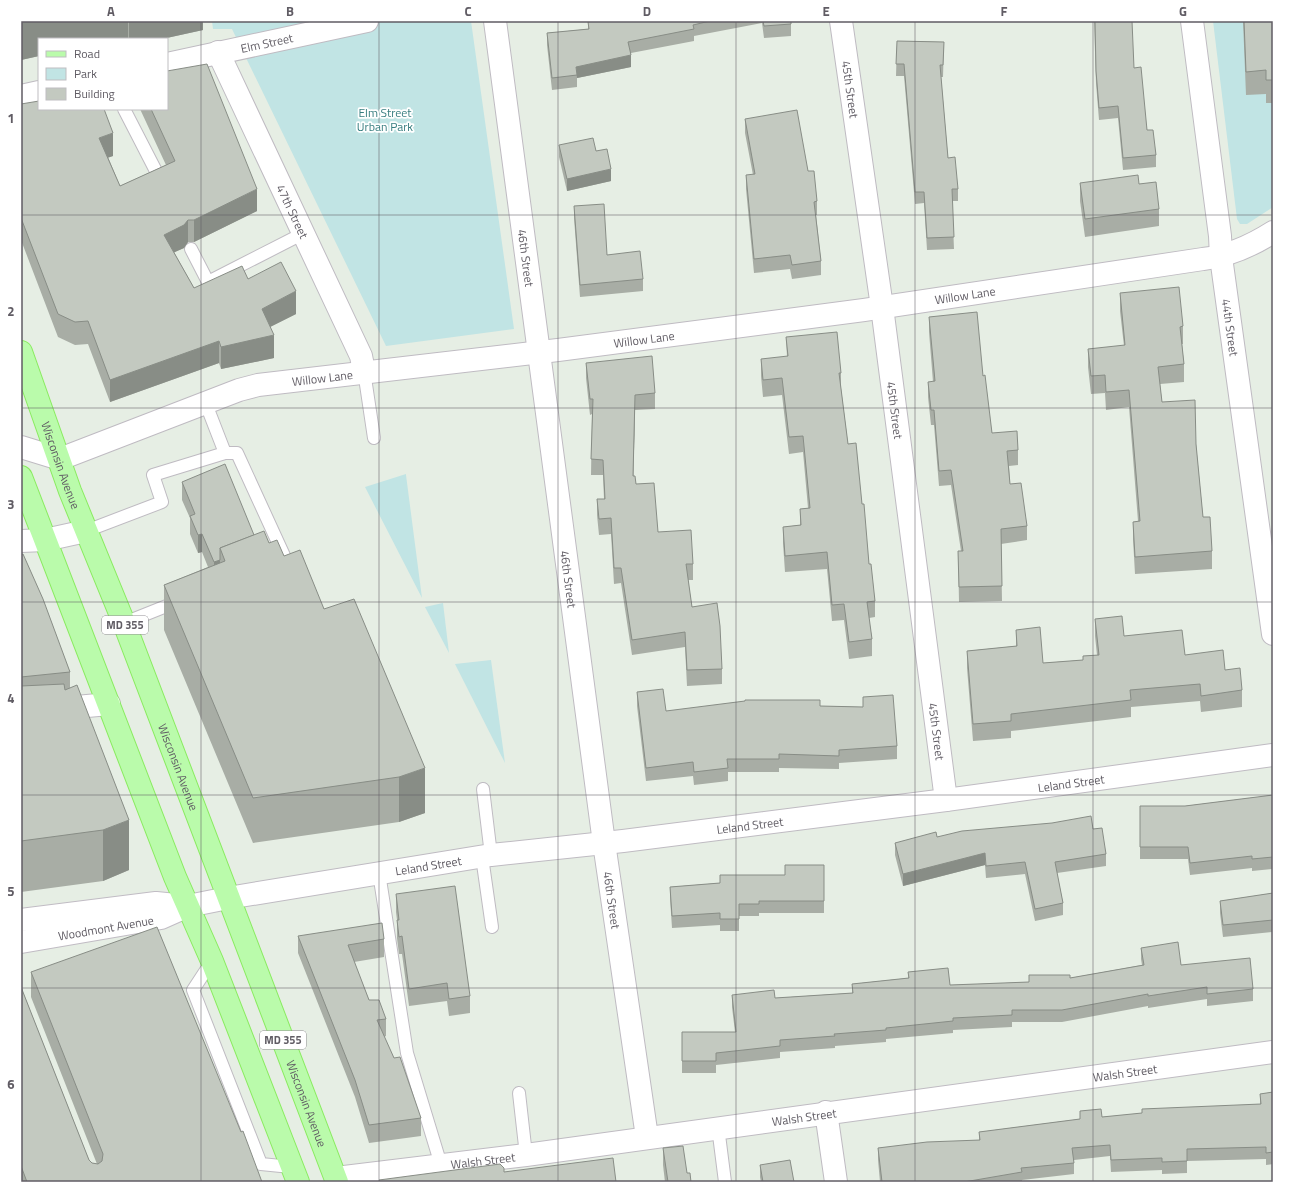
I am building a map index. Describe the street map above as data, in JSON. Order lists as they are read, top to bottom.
{
  "streets": {
    "main road": ["Wisconsin Avenue", "MD 355"],
    "street": [
      "Elm Street",
      "45th Street",
      "47th Street",
      "46th Street",
      "Willow Lane",
      "44th Street",
      "Leland Street",
      "Woodmont Avenue",
      "Walsh Street"
    ]
  },
  "crossings": [
    ["Elm Street", "47th Street"],
    ["45th Street", "Willow Lane"],
    ["45th Street", "Leland Street"],
    ["47th Street", "Willow Lane"],
    ["46th Street", "Willow Lane"],
    ["46th Street", "Leland Street"],
    ["46th Street", "Walsh Street"],
    ["Willow Lane", "44th Street"],
    ["Willow Lane", "Wisconsin Avenue"],
    ["Wisconsin Avenue", "Leland Street"],
    ["Wisconsin Avenue", "Woodmont Avenue"],
    ["Wisconsin Avenue", "Walsh Street"],
    ["MD 355", "Woodmont Avenue"],
    ["Leland Street", "Woodmont Avenue"]
  ],
  "parks": ["Elm Street Urban Park"],
  "legend": ["Road", "Park", "Building"],
  "grid": {
    "columns": [
      "A",
      "B",
      "C",
      "D",
      "E",
      "F",
      "G"
    ],
    "rows": [
      "1",
      "2",
      "3",
      "4",
      "5",
      "6"
    ]
  }
}
